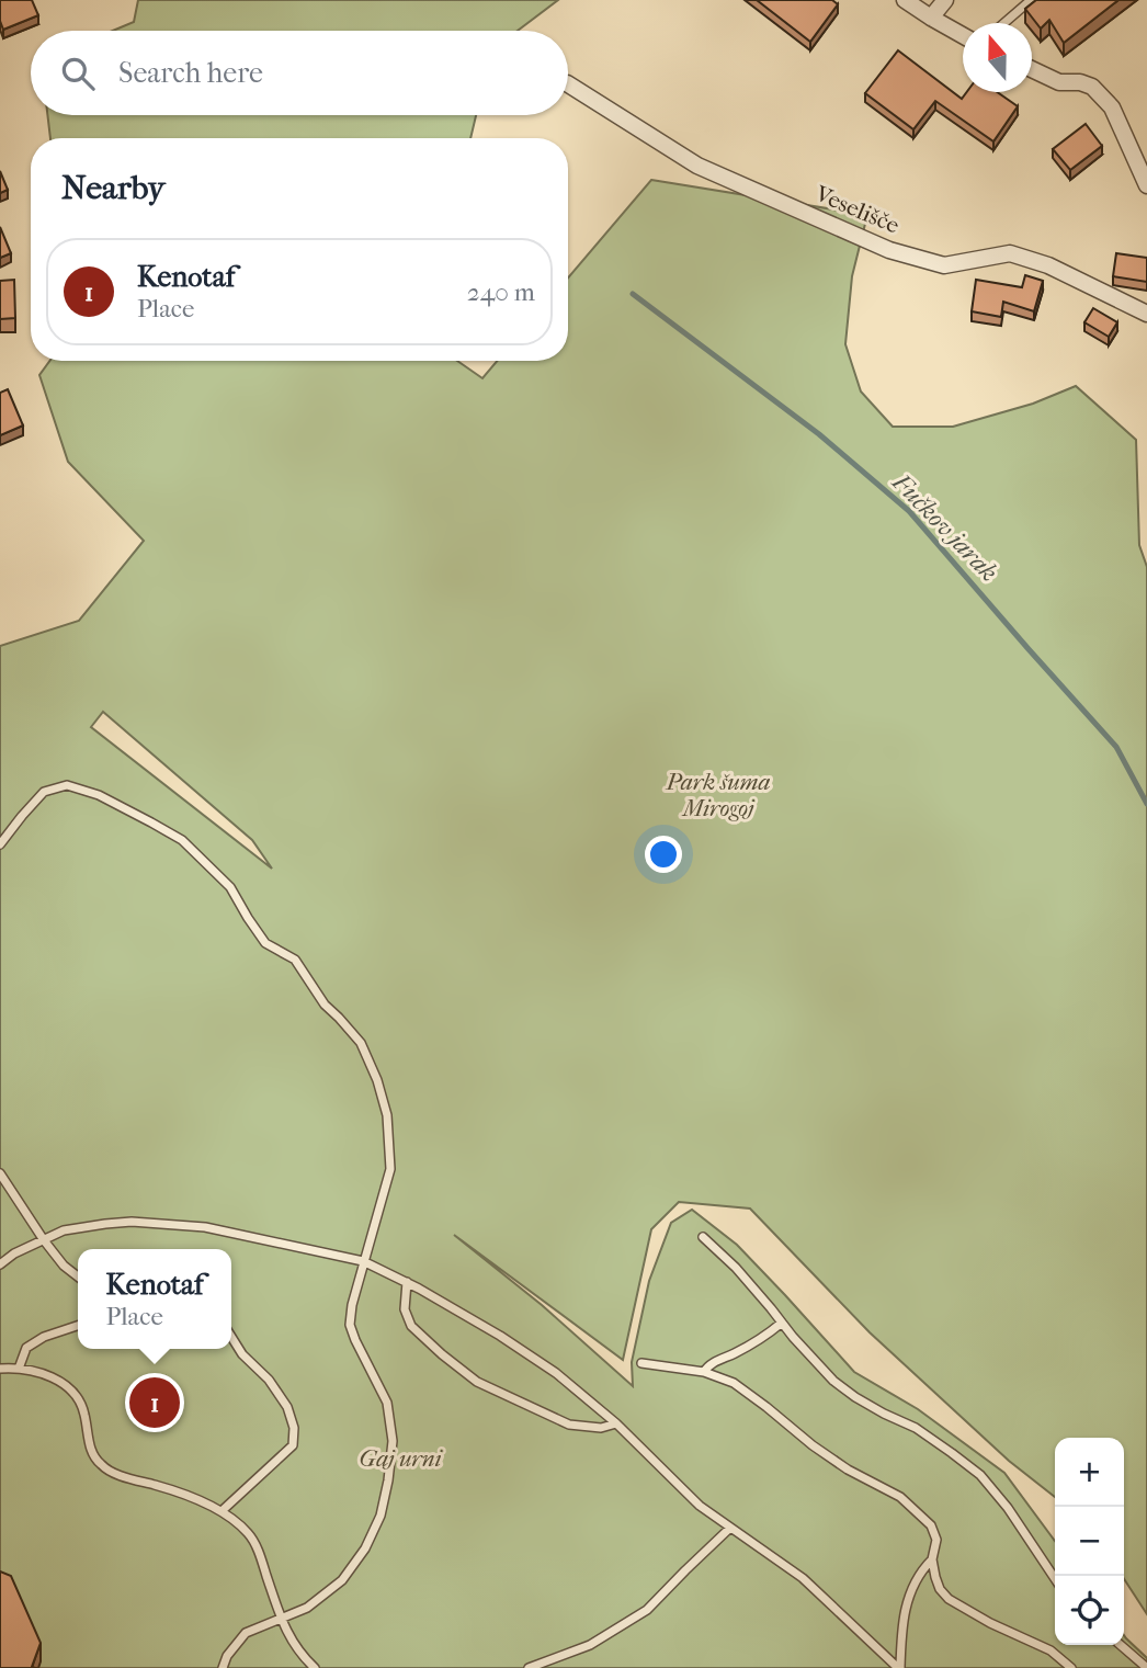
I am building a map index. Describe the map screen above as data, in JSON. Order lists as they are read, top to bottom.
{
  "streets": {
    "street": ["Veselišče"]
  },
  "water": ["Fučkov jarak"],
  "parks": ["Park šuma Mirogoj", "Gaj urni"],
  "north": "top",
  "page": {
    "search": "Search here",
    "heading": "Nearby",
    "list": [
      {
        "mark": "1",
        "name": "Kenotaf",
        "note": "Place",
        "value": "240 m"
      }
    ],
    "popup": ["Kenotaf", "Place"],
    "pins": "1",
    "map_buttons": ["+", "−"]
  }
}
